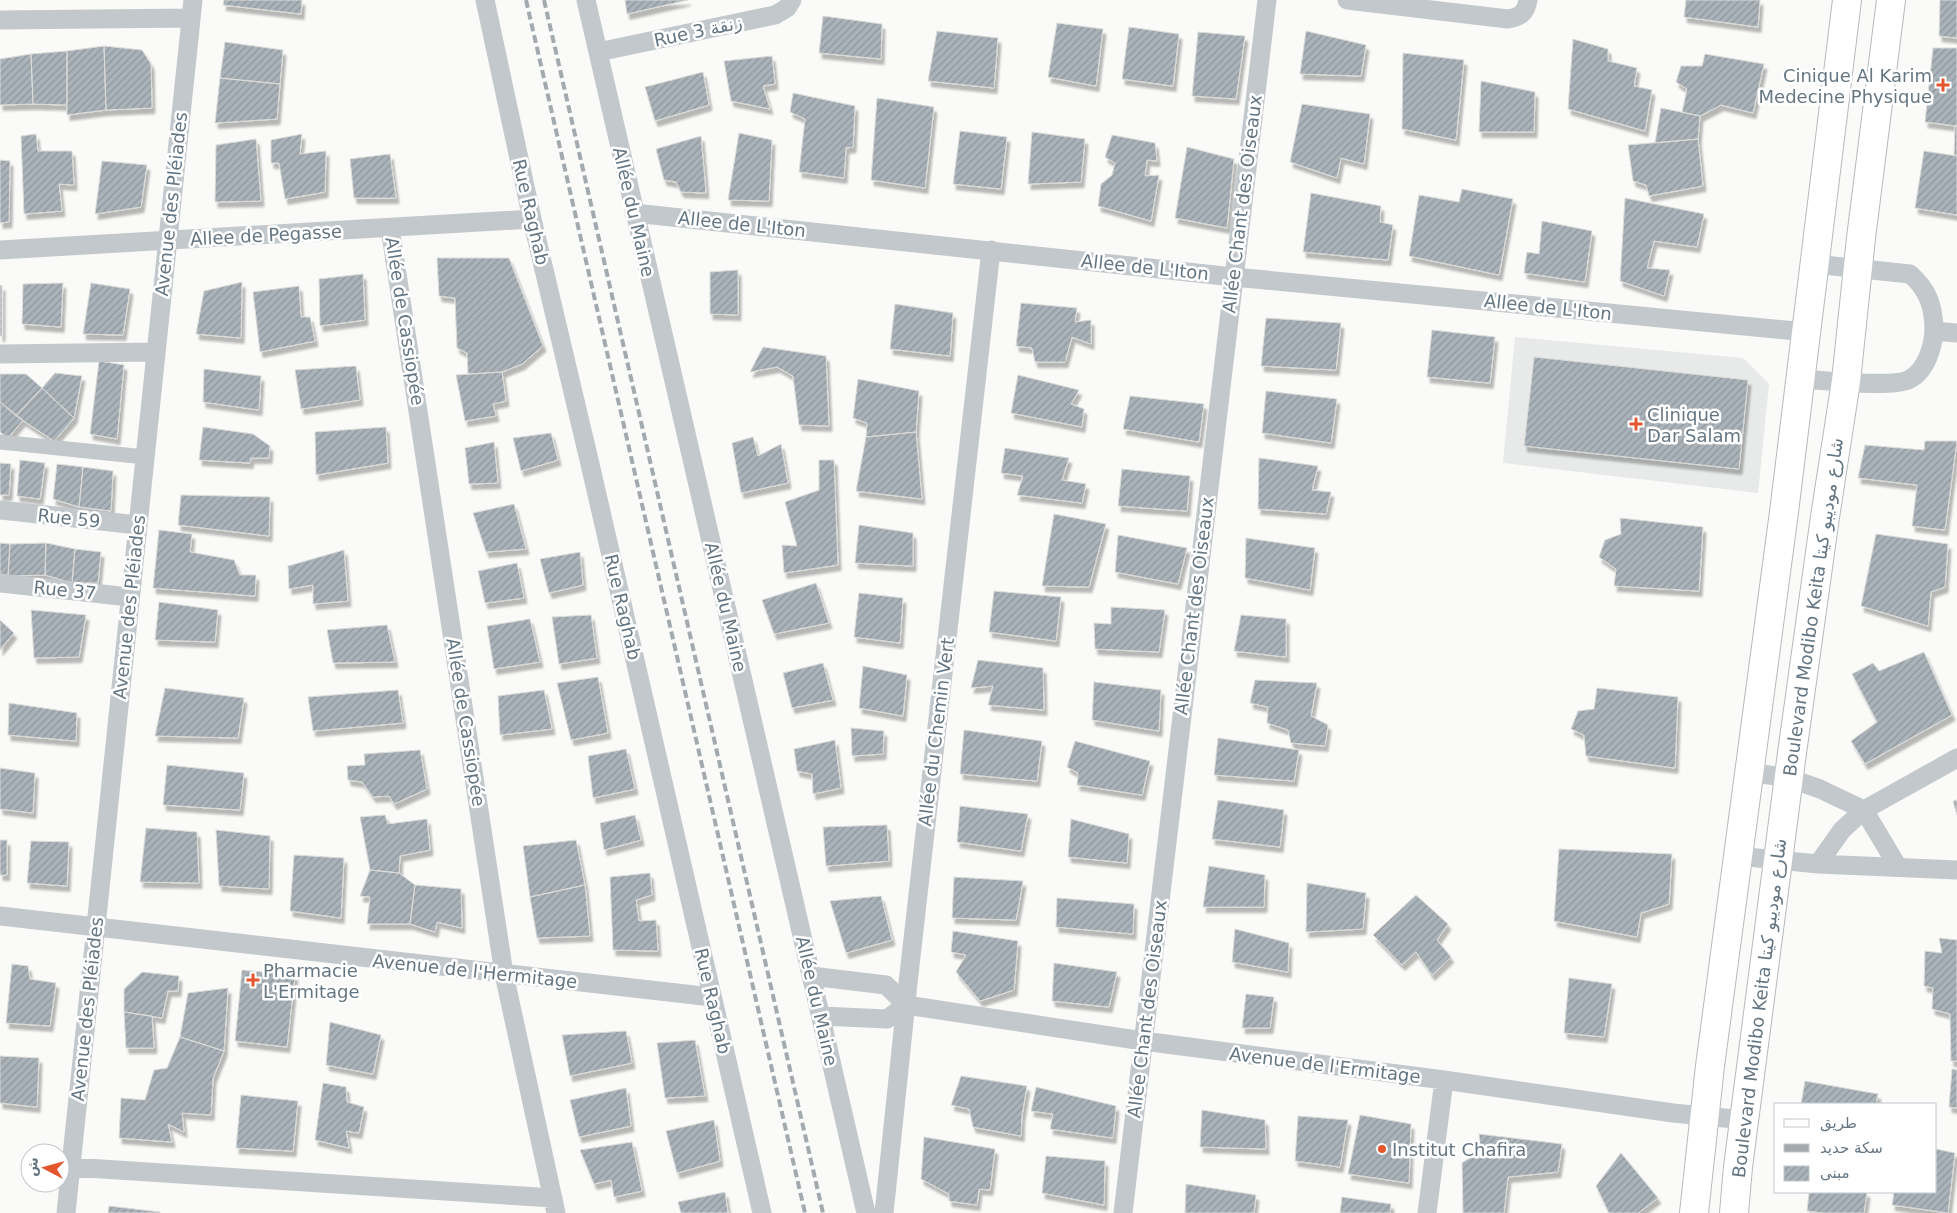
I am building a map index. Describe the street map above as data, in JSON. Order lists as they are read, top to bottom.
{
  "streets": {
    "main road": ["Boulevard Modibo Keita شارع موديبو كيتا"],
    "street": [
      "Rue 3 زنقة",
      "Avenue des Pléiades",
      "Allée Chant des Oiseaux",
      "Rue Raghab",
      "Allée du Maine",
      "Allee de L'Iton",
      "Allee de Pegasse",
      "Allée de Cassiopée",
      "Rue 59",
      "Rue 37",
      "Allée du Chemin Vert",
      "Avenue de l'Hermitage",
      "Avenue de l'Ermitage"
    ]
  },
  "crossings": [
    ["Rue 3 زنقة", "Allée du Maine"],
    ["Avenue des Pléiades", "Allee de Pegasse"],
    ["Avenue des Pléiades", "Rue 59"],
    ["Avenue des Pléiades", "Rue 37"],
    ["Avenue des Pléiades", "Avenue de l'Hermitage"],
    ["Allée Chant des Oiseaux", "Allee de L'Iton"],
    ["Allée Chant des Oiseaux", "Avenue de l'Ermitage"],
    ["Rue Raghab", "Allee de Pegasse"],
    ["Rue Raghab", "Avenue de l'Hermitage"],
    ["Allée du Maine", "Allee de L'Iton"],
    ["Allee de L'Iton", "Allée du Chemin Vert"],
    ["Allee de Pegasse", "Allée de Cassiopée"],
    ["Allée de Cassiopée", "Avenue de l'Hermitage"],
    ["Boulevard Modibo Keita شارع موديبو كيتا", "Avenue de l'Ermitage"],
    ["Allée du Chemin Vert", "Avenue de l'Ermitage"]
  ],
  "places": {
    "health": ["Cinique Al Karim Medecine Physique", "Clinique Dar Salam", "Pharmacie L'Ermitage"],
    "other": ["Institut Chafira"]
  },
  "legend": ["طريق", "سكة حديد", "مبنى"],
  "north": "left"
}
